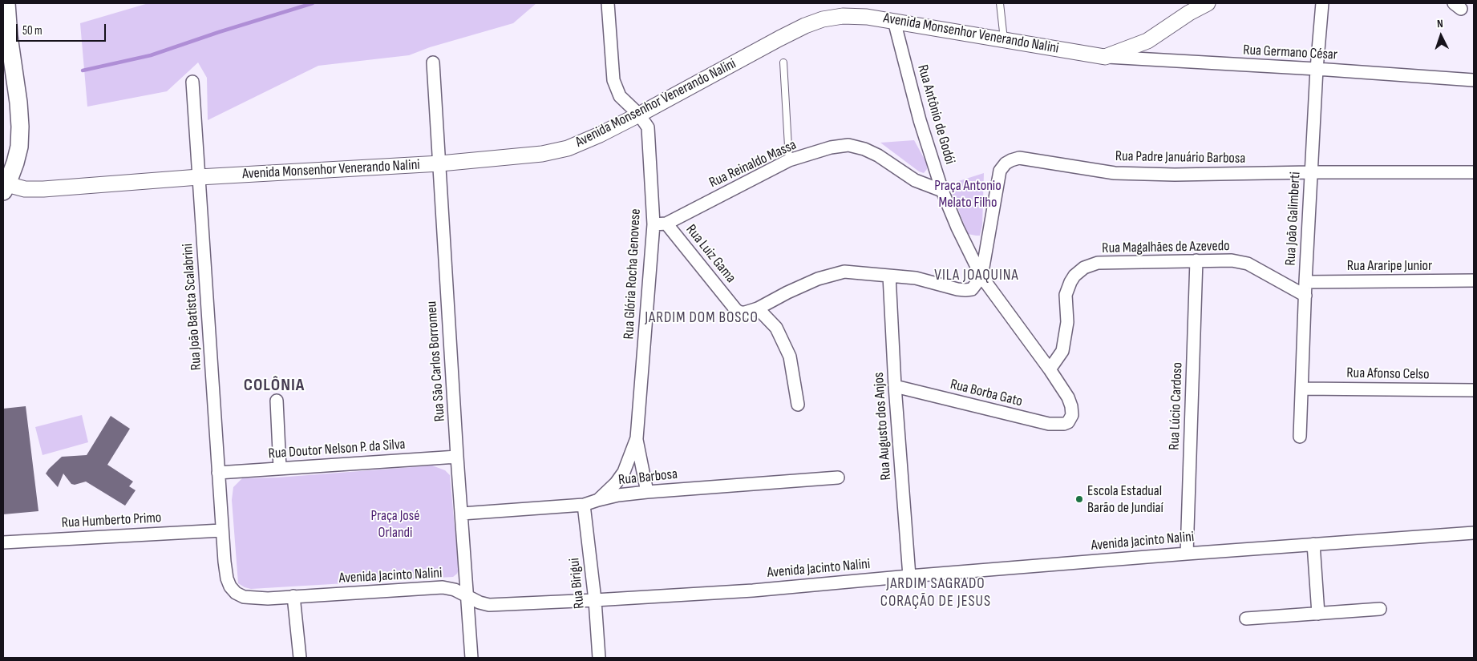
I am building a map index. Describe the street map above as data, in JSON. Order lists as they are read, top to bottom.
{
  "streets": {
    "street": [
      "Avenida Monsenhor Venerando Nalini",
      "Rua Germano César",
      "Rua Antônio de Godói",
      "Rua Padre Januário Barbosa",
      "Rua Reinaldo Massa",
      "Rua João Galimberti",
      "Rua Magalhães de Azevedo",
      "Rua Luiz Gama",
      "Rua Araripe Junior",
      "Rua Glória Rocha Genovese",
      "Rua João Batista Scalabrini",
      "Rua São Carlos Borromeu",
      "Rua Afonso Celso",
      "Rua Borba Gato",
      "Rua Lúcio Cardoso",
      "Rua Augusto dos Anjos",
      "Rua Doutor Nelson P. da Silva",
      "Rua Barbosa",
      "Rua Humberto Primo",
      "Avenida Jacinto Nalini",
      "Rua Birigui"
    ]
  },
  "crossings": [
    ["Avenida Monsenhor Venerando Nalini", "Rua Germano César"],
    ["Avenida Monsenhor Venerando Nalini", "Rua Antônio de Godói"],
    ["Avenida Monsenhor Venerando Nalini", "Rua Glória Rocha Genovese"],
    ["Avenida Monsenhor Venerando Nalini", "Rua João Batista Scalabrini"],
    ["Avenida Monsenhor Venerando Nalini", "Rua São Carlos Borromeu"],
    ["Rua Germano César", "Rua João Galimberti"],
    ["Rua Antônio de Godói", "Rua Padre Januário Barbosa"],
    ["Rua Antônio de Godói", "Rua Reinaldo Massa"],
    ["Rua Antônio de Godói", "Rua Magalhães de Azevedo"],
    ["Rua Antônio de Godói", "Rua Borba Gato"],
    ["Rua Padre Januário Barbosa", "Rua João Galimberti"],
    ["Rua Reinaldo Massa", "Rua Luiz Gama"],
    ["Rua João Galimberti", "Rua Magalhães de Azevedo"],
    ["Rua João Galimberti", "Rua Araripe Junior"],
    ["Rua João Galimberti", "Rua Afonso Celso"],
    ["Rua Magalhães de Azevedo", "Rua Lúcio Cardoso"],
    ["Rua Luiz Gama", "Rua Glória Rocha Genovese"],
    ["Rua Glória Rocha Genovese", "Rua Barbosa"],
    ["Rua João Batista Scalabrini", "Rua Doutor Nelson P. da Silva"],
    ["Rua João Batista Scalabrini", "Rua Humberto Primo"],
    ["Rua João Batista Scalabrini", "Avenida Jacinto Nalini"],
    ["Rua São Carlos Borromeu", "Rua Doutor Nelson P. da Silva"],
    ["Rua São Carlos Borromeu", "Rua Barbosa"],
    ["Rua São Carlos Borromeu", "Avenida Jacinto Nalini"],
    ["Rua Borba Gato", "Rua Augusto dos Anjos"],
    ["Rua Lúcio Cardoso", "Avenida Jacinto Nalini"],
    ["Rua Augusto dos Anjos", "Avenida Jacinto Nalini"],
    ["Rua Barbosa", "Rua Birigui"],
    ["Rua Humberto Primo", "Avenida Jacinto Nalini"],
    ["Avenida Jacinto Nalini", "Rua Birigui"]
  ],
  "districts": [
    "VILA JOAQUINA",
    "JARDIM DOM BOSCO",
    "COLÔNIA",
    "JARDIM SAGRADO CORAÇÃO DE JESUS"
  ],
  "parks": ["Praça Antonio Melato Filho", "Praça José Orlandi"],
  "places": ["Escola Estadual Barão de Jundiaí"],
  "scale_bar": "50 m",
  "north": "top"
}
